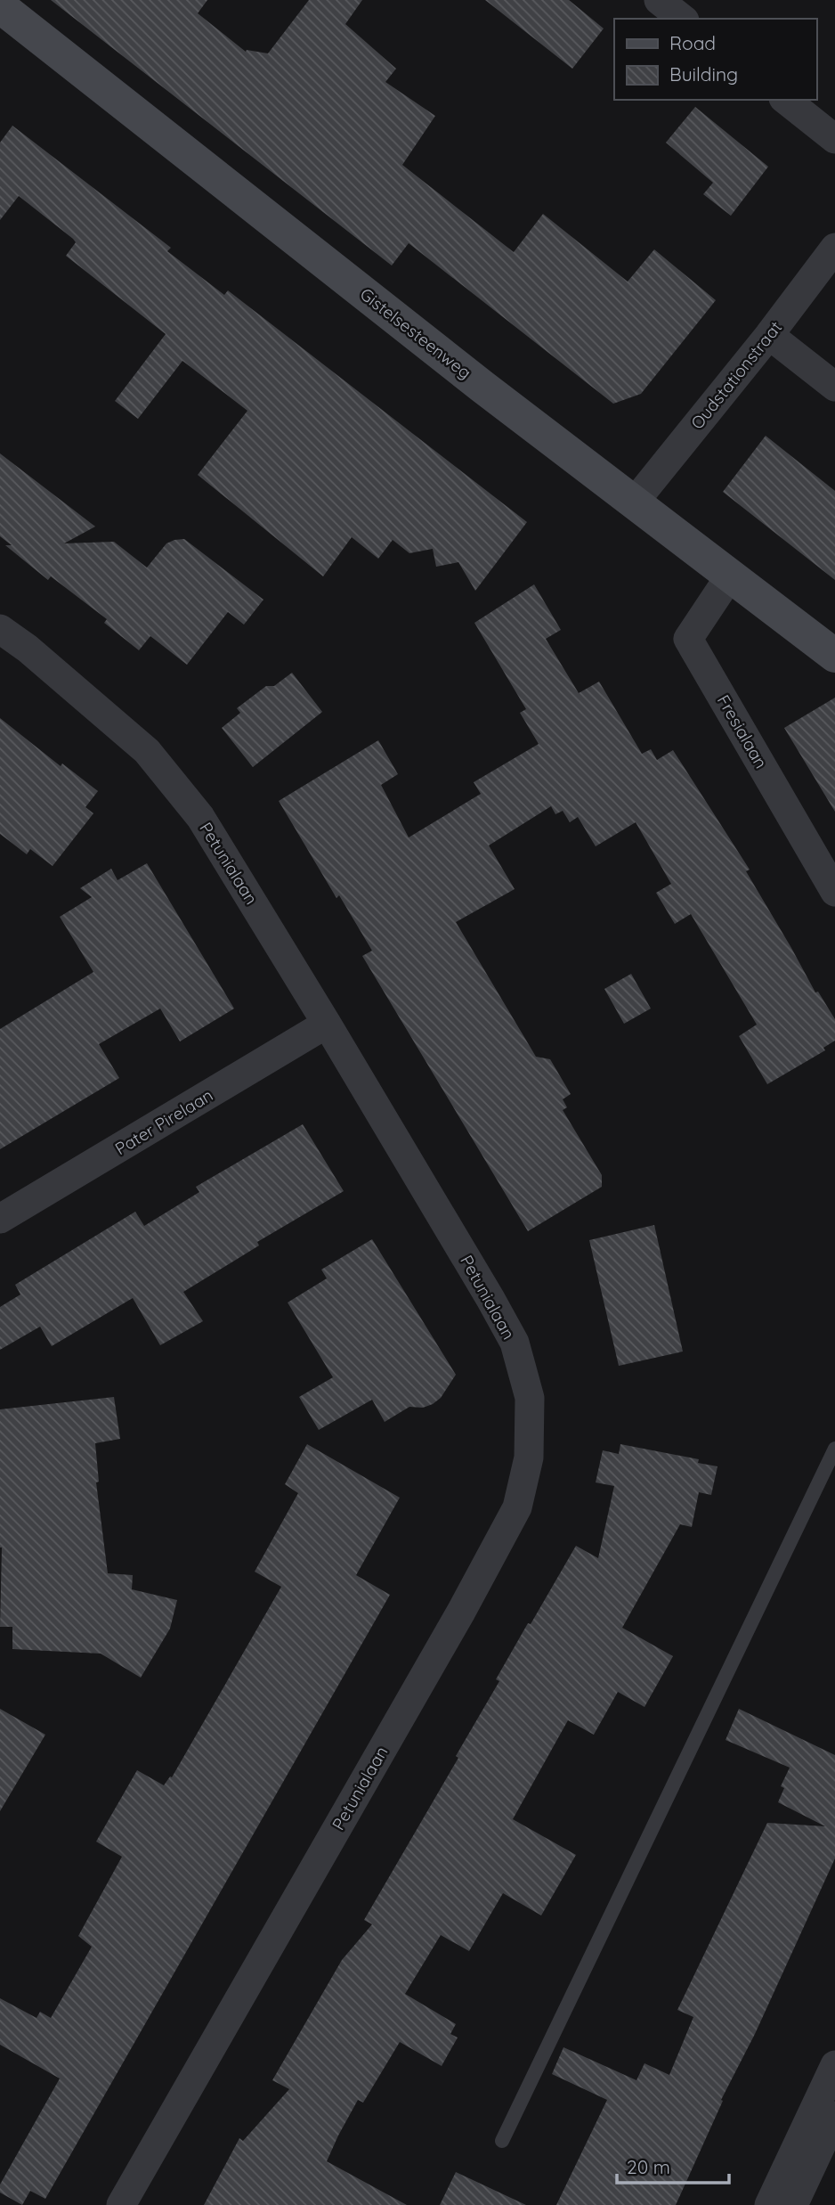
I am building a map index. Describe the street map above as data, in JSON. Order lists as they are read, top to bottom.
{
  "streets": {
    "main road": ["Gistelsesteenweg"],
    "street": [
      "Oudstationstraat",
      "Fresialaan",
      "Petunialaan",
      "Pater Pirelaan"
    ]
  },
  "crossings": [
    ["Gistelsesteenweg", "Oudstationstraat"],
    ["Gistelsesteenweg", "Fresialaan"],
    ["Petunialaan", "Pater Pirelaan"]
  ],
  "legend": ["Road", "Building"],
  "scale_bar": "20 m"
}
